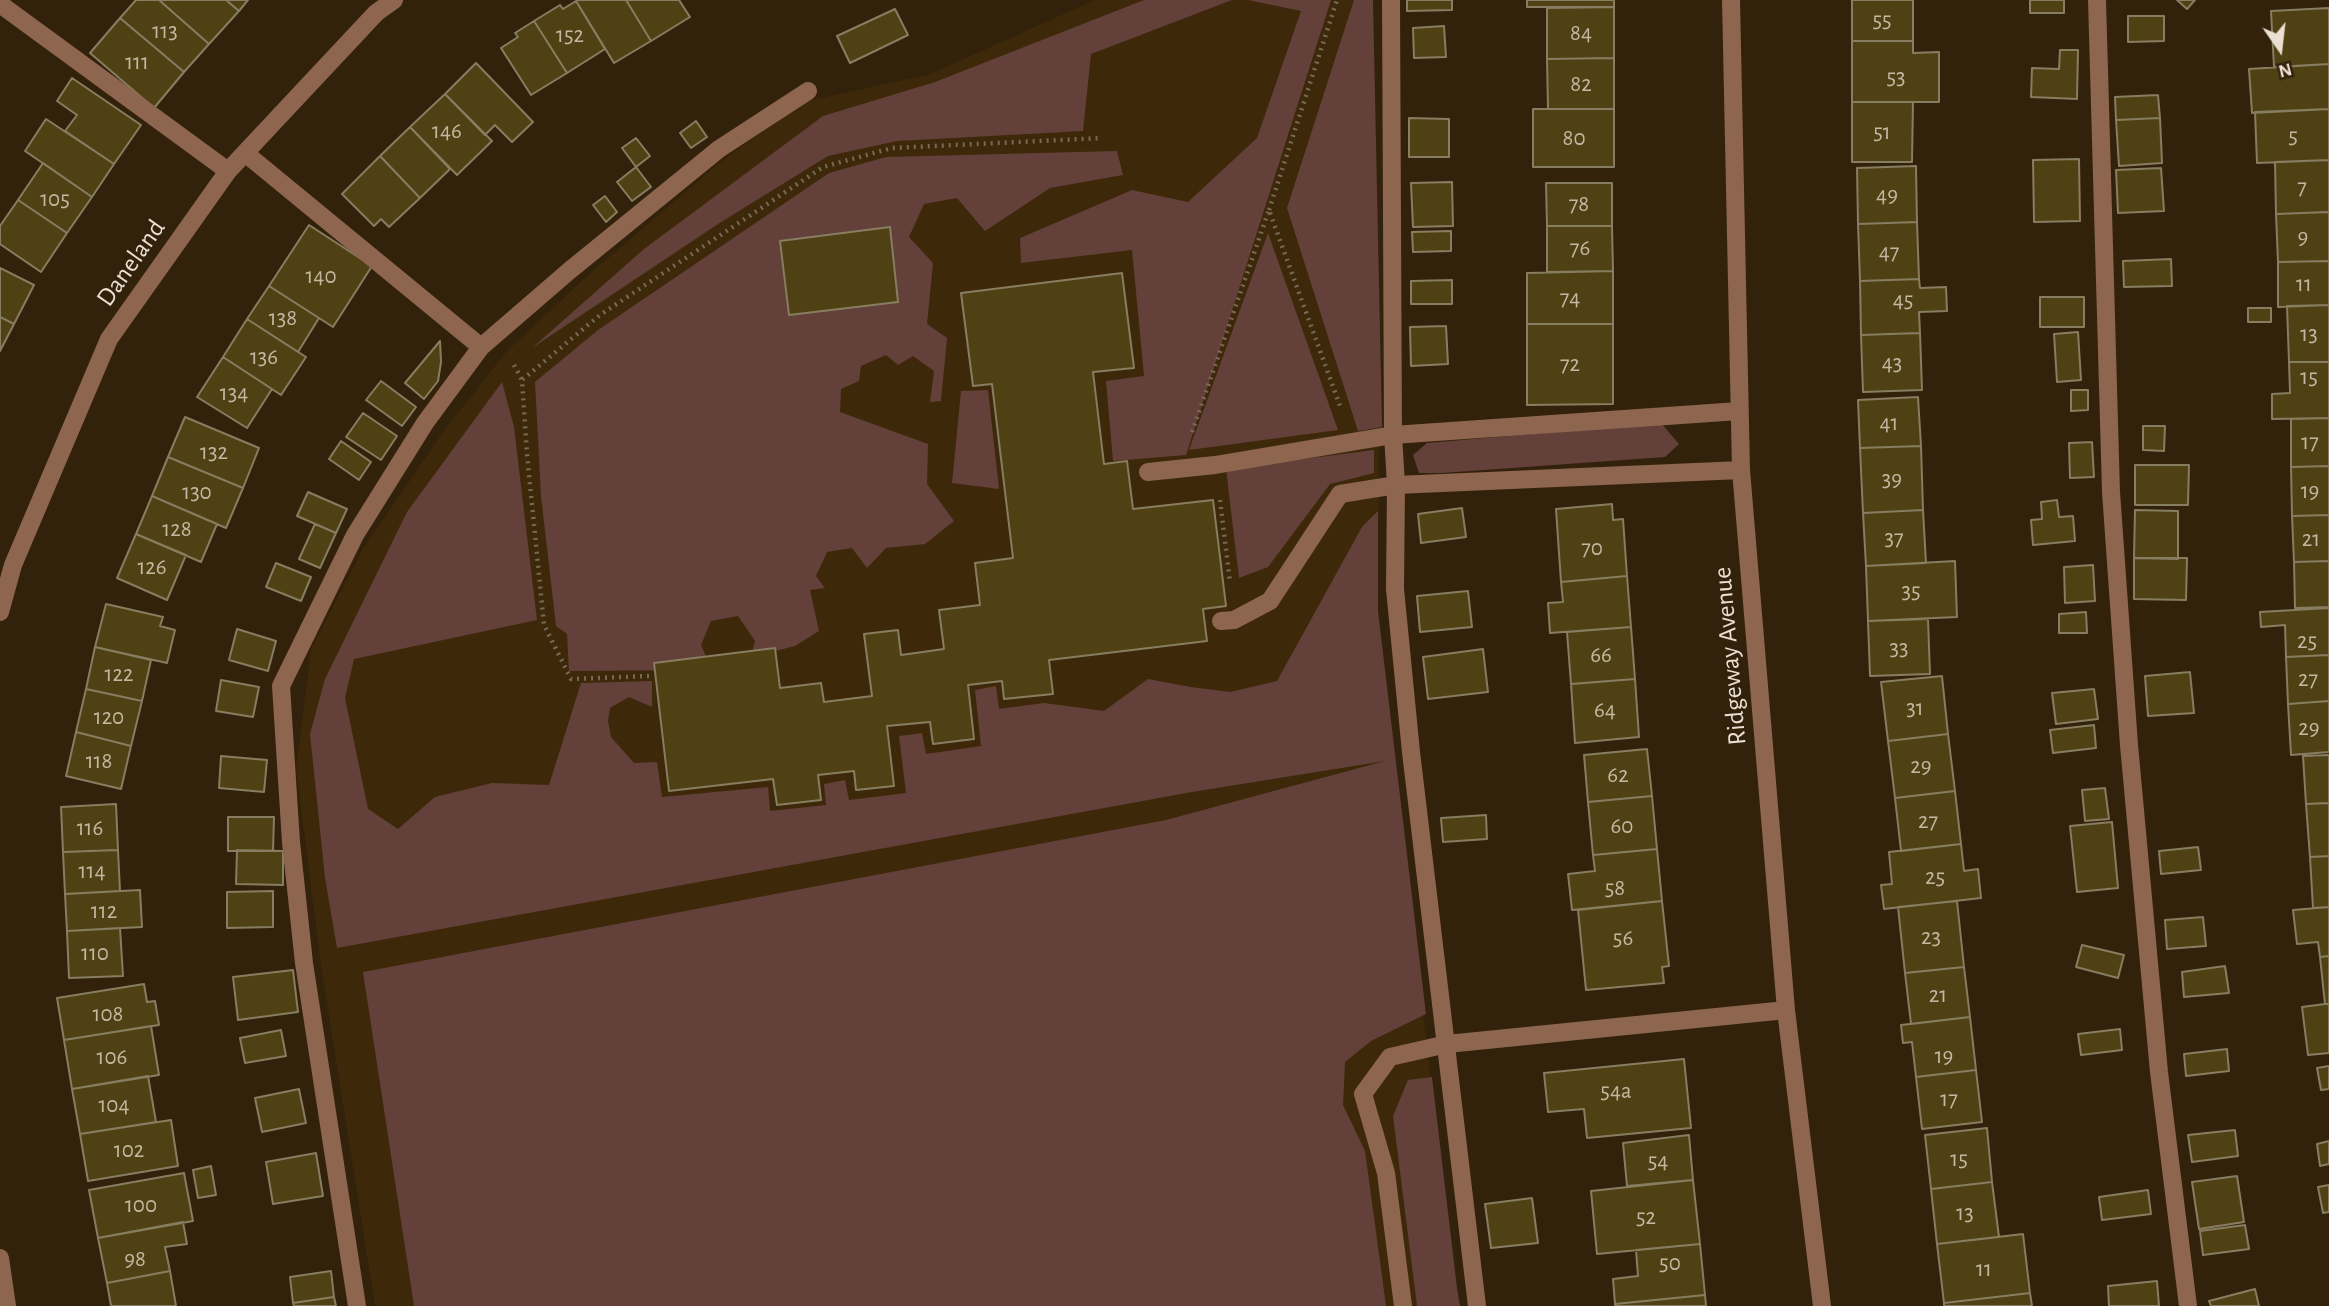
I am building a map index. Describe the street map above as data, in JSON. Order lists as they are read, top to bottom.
{
  "streets": {
    "street": ["Daneland", "Ridgeway Avenue"]
  },
  "house_numbers": [
    "55",
    "113",
    "84",
    "152",
    "111",
    "53",
    "82",
    "146",
    "51",
    "5",
    "80",
    "7",
    "49",
    "105",
    "78",
    "9",
    "76",
    "47",
    "140",
    "11",
    "74",
    "45",
    "138",
    "13",
    "136",
    "43",
    "72",
    "15",
    "134",
    "41",
    "17",
    "132",
    "39",
    "19",
    "130",
    "128",
    "37",
    "21",
    "70",
    "126",
    "35",
    "25",
    "33",
    "66",
    "122",
    "27",
    "31",
    "64",
    "120",
    "29",
    "118",
    "29",
    "62",
    "27",
    "60",
    "116",
    "114",
    "25",
    "58",
    "112",
    "23",
    "56",
    "110",
    "21",
    "108",
    "19",
    "106",
    "54a",
    "17",
    "104",
    "102",
    "15",
    "54",
    "100",
    "13",
    "52",
    "98",
    "50",
    "11"
  ],
  "north": "bottom"
}
